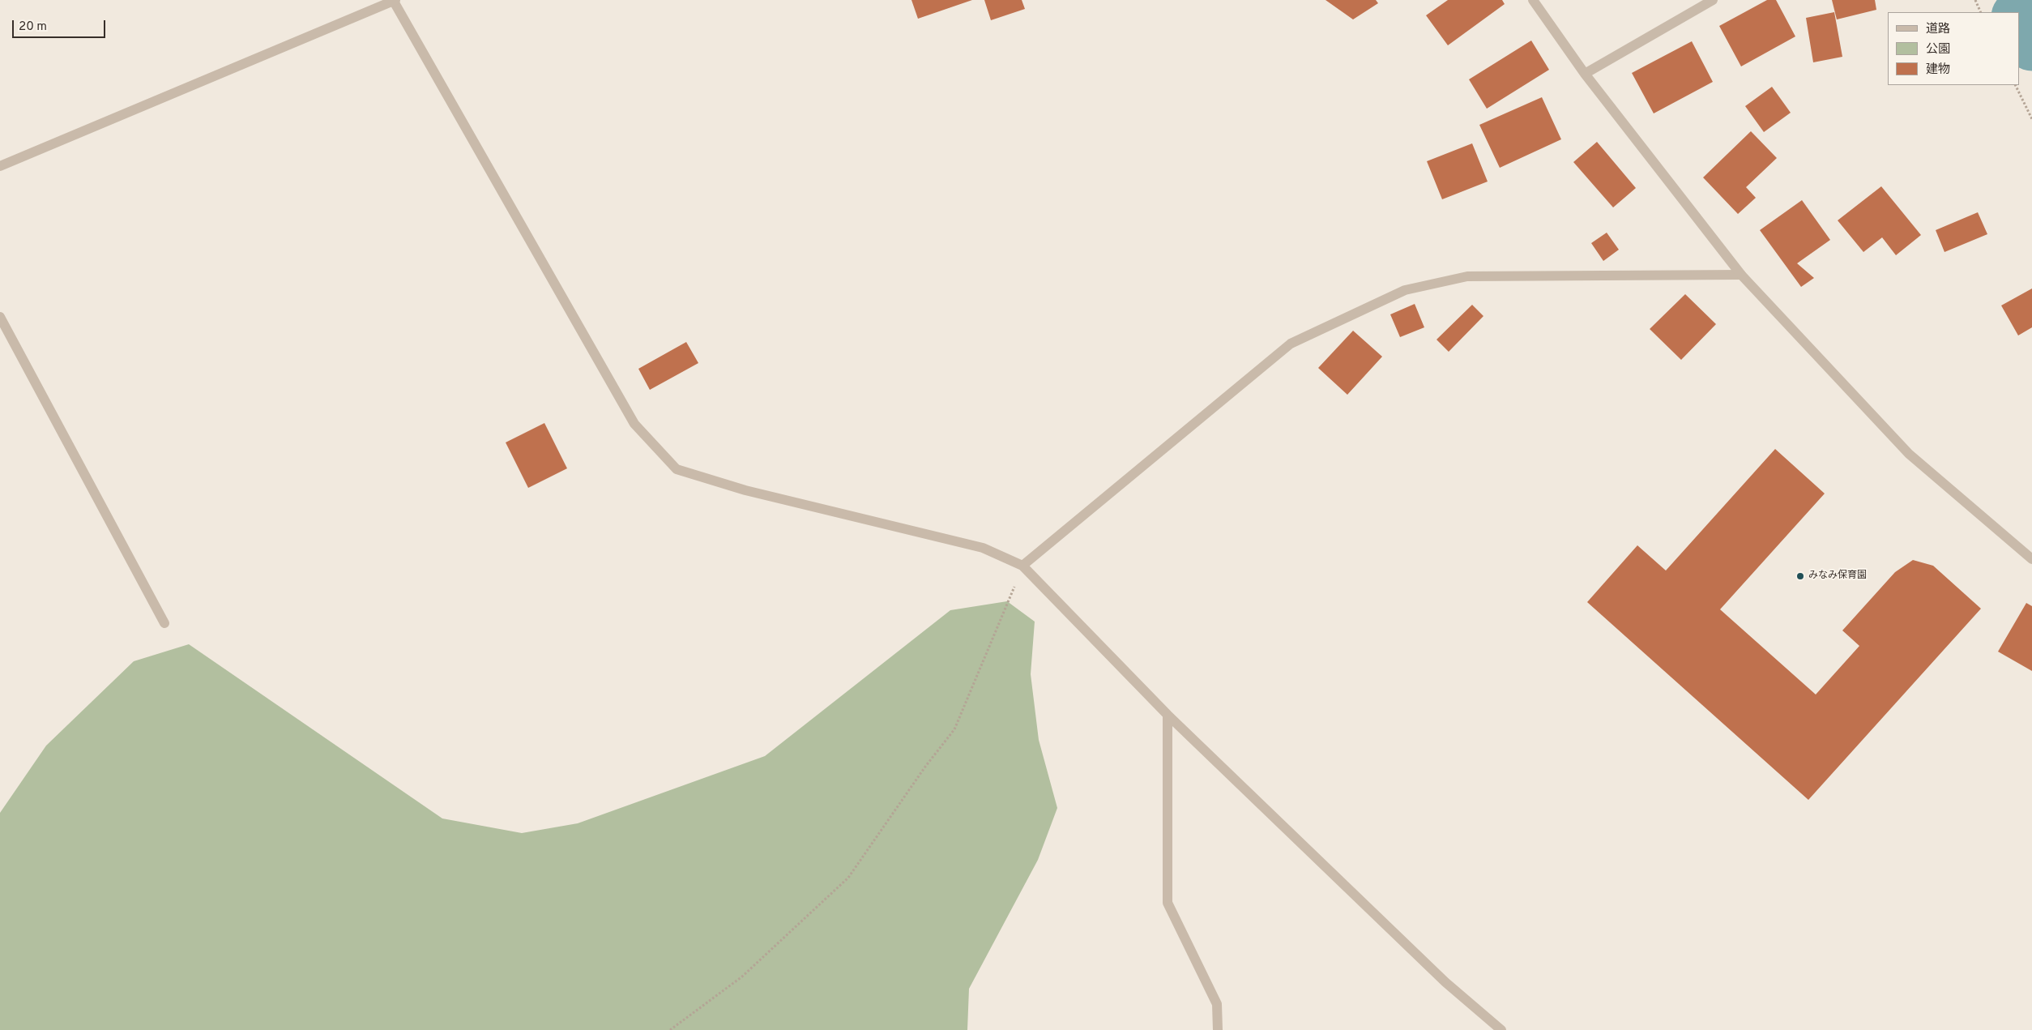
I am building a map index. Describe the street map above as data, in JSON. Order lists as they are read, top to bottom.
{
  "places": ["みなみ保育園"],
  "legend": ["道路", "公園", "建物"],
  "scale_bar": "20 m"
}
